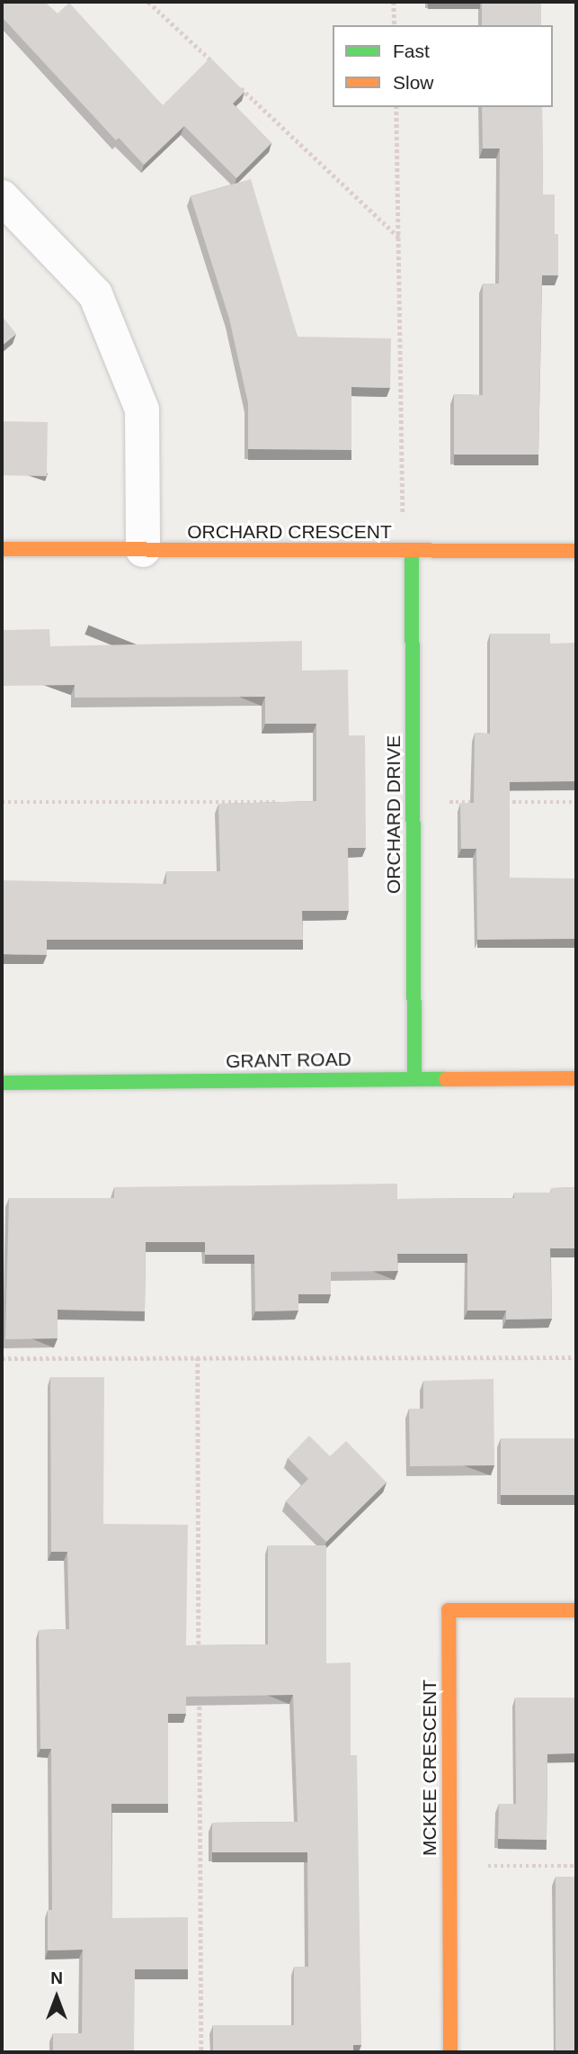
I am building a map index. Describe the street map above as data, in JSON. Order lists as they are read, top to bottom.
{
  "streets": {
    "street": [
      "ORCHARD CRESCENT",
      "ORCHARD DRIVE",
      "GRANT ROAD",
      "MCKEE CRESCENT"
    ]
  },
  "crossings": [
    ["ORCHARD CRESCENT", "ORCHARD DRIVE"],
    ["ORCHARD DRIVE", "GRANT ROAD"]
  ],
  "legend": ["Fast", "Slow"],
  "north": "top"
}
